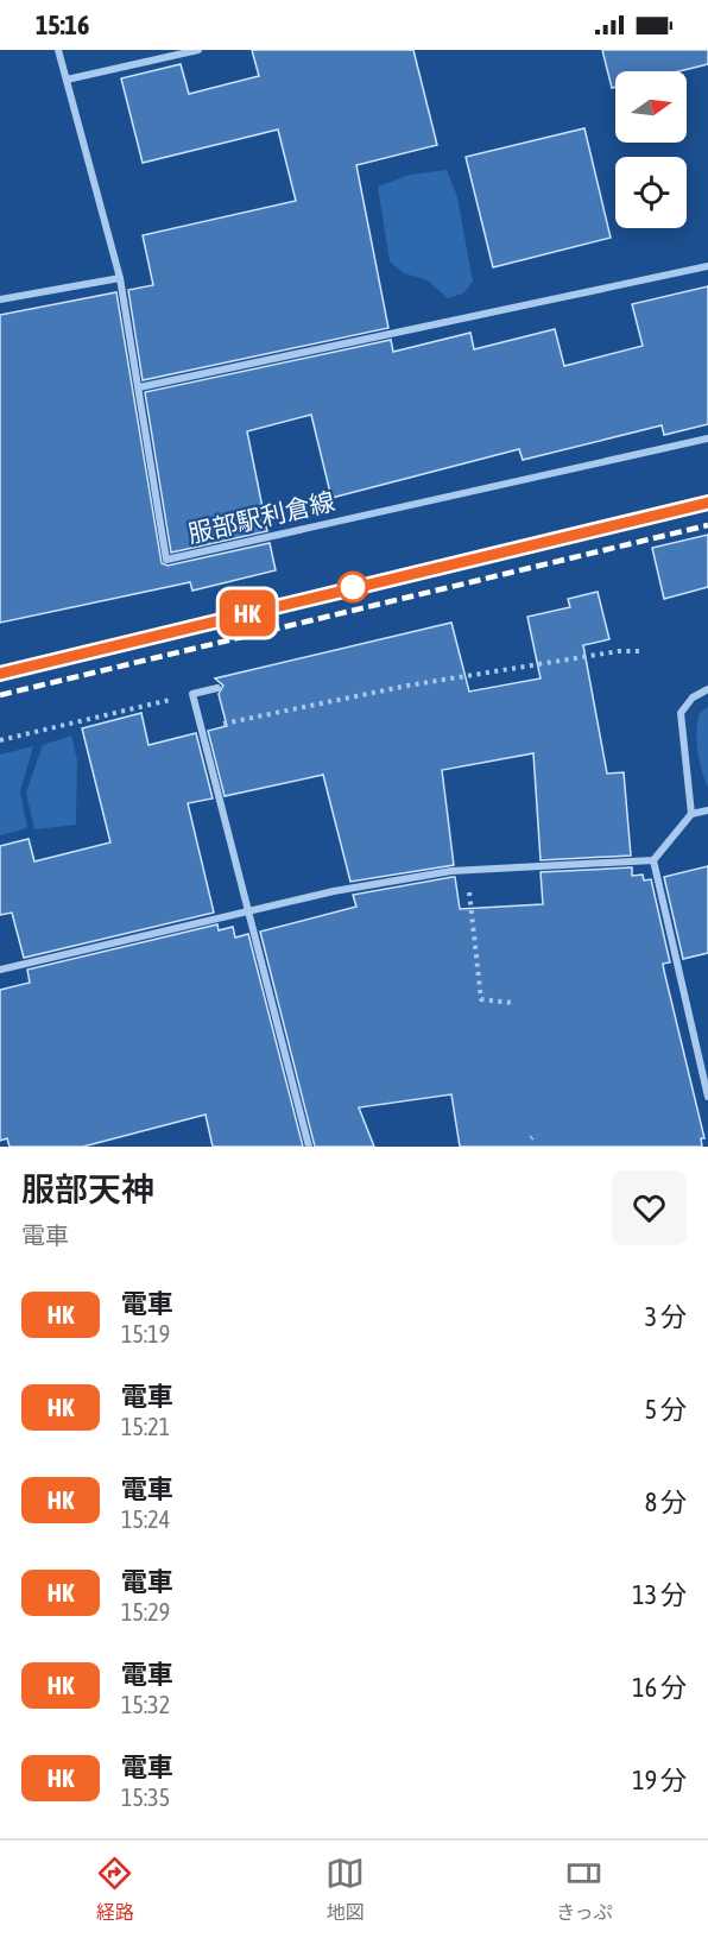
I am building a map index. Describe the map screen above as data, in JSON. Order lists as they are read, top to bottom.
{
  "streets": {
    "street": ["服部駅利倉線"]
  },
  "north": "right",
  "page": {
    "status": "15:16",
    "on_map": "HK",
    "heading": ["服部天神", "電車"],
    "list": [
      {
        "mark": "HK",
        "name": "電車",
        "note": "15:19",
        "value": "3 分"
      },
      {
        "mark": "HK",
        "name": "電車",
        "note": "15:21",
        "value": "5 分"
      },
      {
        "mark": "HK",
        "name": "電車",
        "note": "15:24",
        "value": "8 分"
      },
      {
        "mark": "HK",
        "name": "電車",
        "note": "15:29",
        "value": "13 分"
      },
      {
        "mark": "HK",
        "name": "電車",
        "note": "15:32",
        "value": "16 分"
      },
      {
        "mark": "HK",
        "name": "電車",
        "note": "15:35",
        "value": "19 分"
      }
    ],
    "tabs": ["経路", "地図", "きっぷ"]
  }
}
